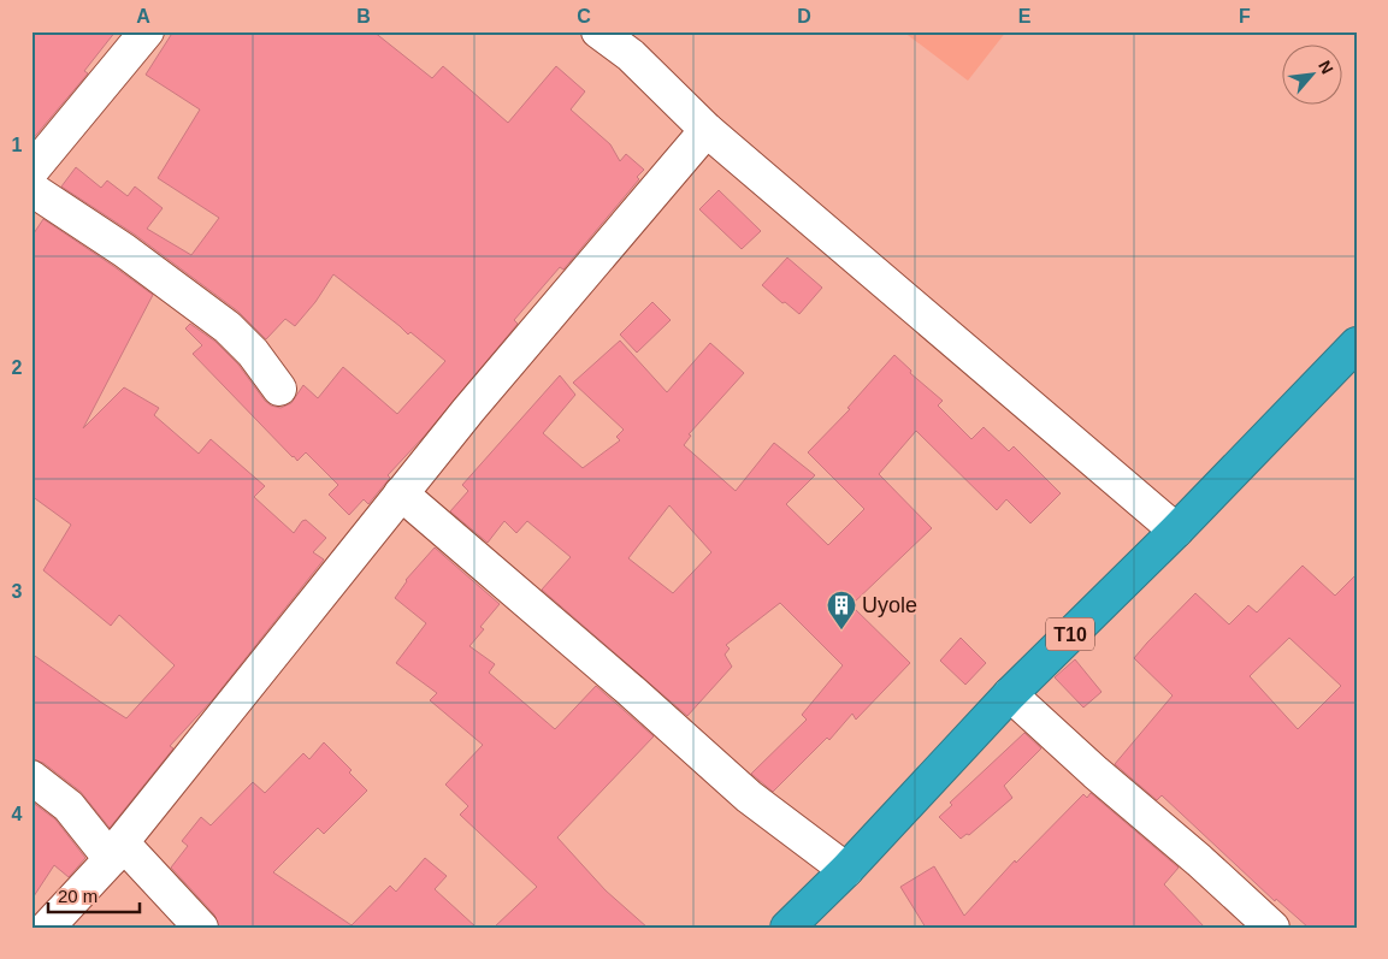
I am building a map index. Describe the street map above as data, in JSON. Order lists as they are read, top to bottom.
{
  "streets": {
    "highway": ["T10"]
  },
  "places": {
    "building": ["Uyole"]
  },
  "scale_bar": "20 m",
  "north": "top right",
  "grid": {
    "columns": [
      "A",
      "B",
      "C",
      "D",
      "E",
      "F"
    ],
    "rows": [
      "1",
      "2",
      "3",
      "4"
    ]
  }
}
